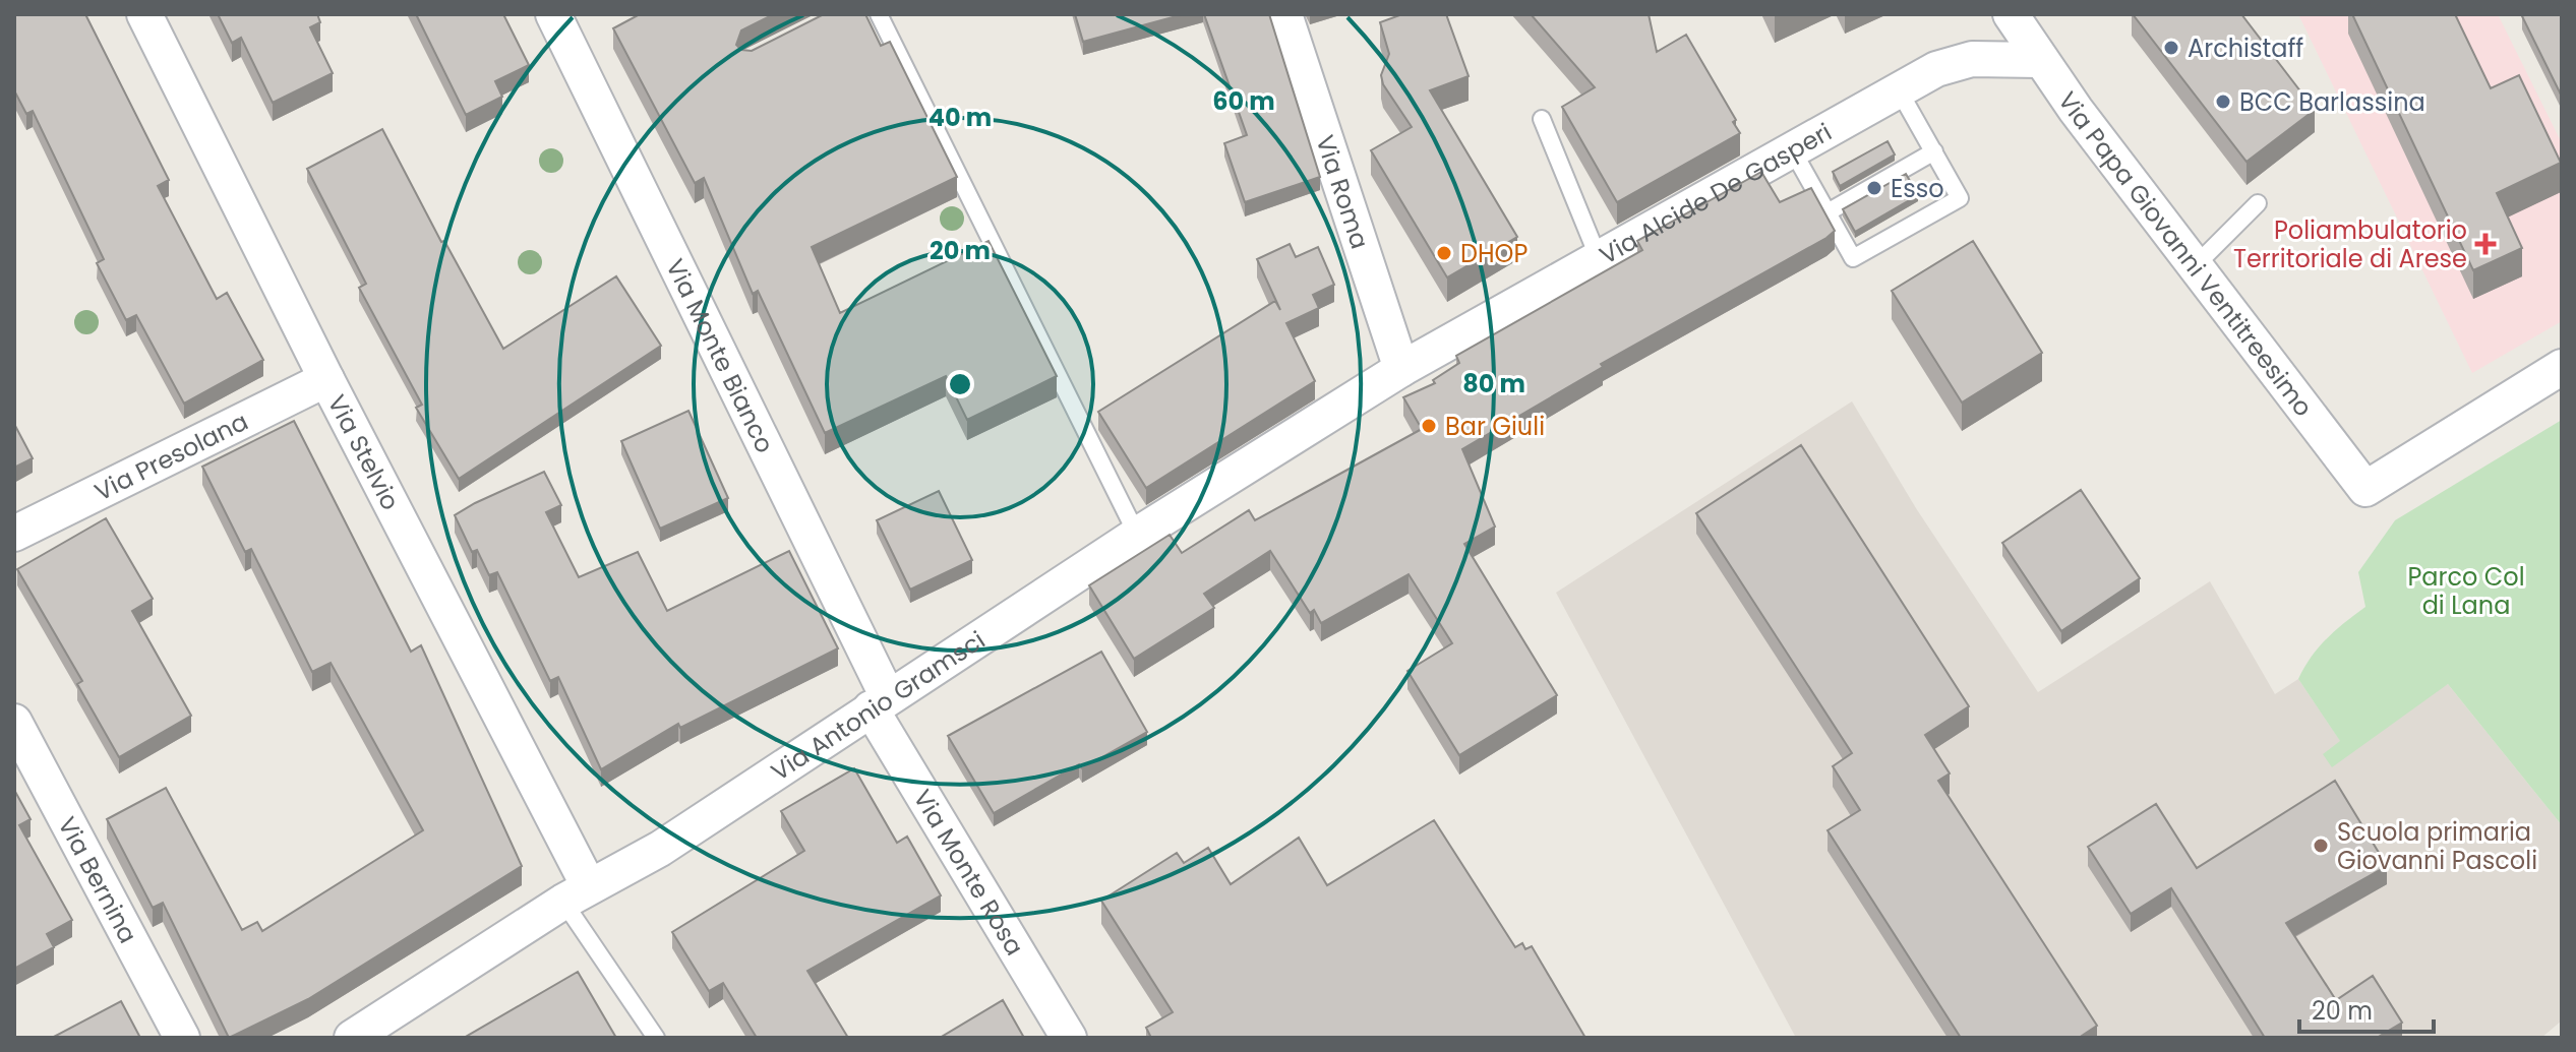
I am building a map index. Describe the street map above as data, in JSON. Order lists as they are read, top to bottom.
{
  "streets": {
    "street": [
      "Via Roma",
      "Via Alcide De Gasperi",
      "Via Papa Giovanni Ventitreesimo",
      "Via Monte Bianco",
      "Via Stelvio",
      "Via Presolana",
      "Via Antonio Gramsci",
      "Via Monte Rosa",
      "Via Bernina"
    ]
  },
  "crossings": [
    ["Via Roma", "Via Alcide De Gasperi"],
    ["Via Roma", "Via Antonio Gramsci"],
    ["Via Alcide De Gasperi", "Via Papa Giovanni Ventitreesimo"],
    ["Via Alcide De Gasperi", "Via Antonio Gramsci"],
    ["Via Monte Bianco", "Via Antonio Gramsci"],
    ["Via Monte Bianco", "Via Monte Rosa"],
    ["Via Stelvio", "Via Presolana"],
    ["Via Stelvio", "Via Antonio Gramsci"],
    ["Via Antonio Gramsci", "Via Monte Rosa"]
  ],
  "parks": ["Parco Col di Lana"],
  "places": {
    "other": [
      "Archistaff",
      "BCC Barlassina",
      "Esso",
      "DHOP",
      "Bar Giuli",
      "Scuola primaria Giovanni Pascoli"
    ],
    "health": ["Poliambulatorio Territoriale di Arese"]
  },
  "scale_bar": "20 m",
  "rings": [
    "60 m",
    "40 m",
    "20 m",
    "80 m"
  ]
}
